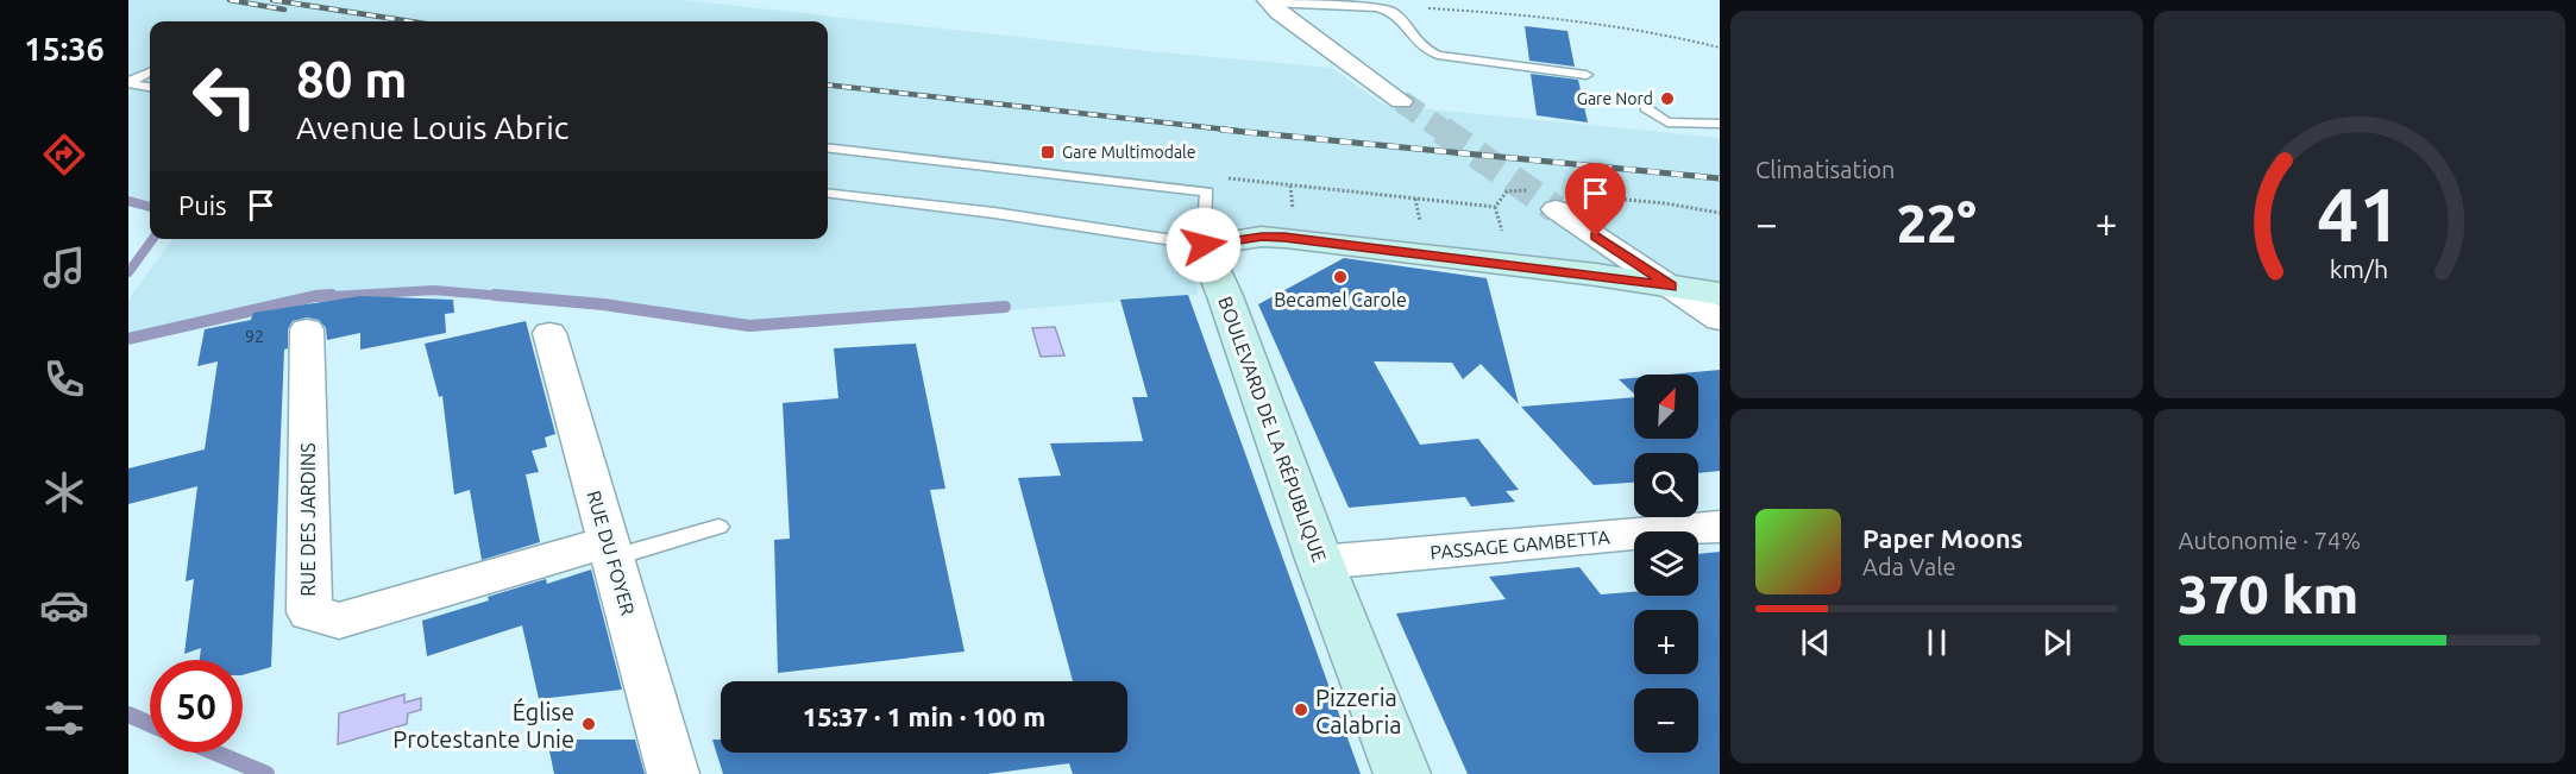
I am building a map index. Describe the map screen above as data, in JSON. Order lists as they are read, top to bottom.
{
  "streets": {
    "main road": ["BOULEVARD DE LA RÉPUBLIQUE"],
    "street": ["RUE DES JARDINS", "PASSAGE GAMBETTA", "RUE DU FOYER"]
  },
  "crossings": [
    ["BOULEVARD DE LA RÉPUBLIQUE", "PASSAGE GAMBETTA"],
    ["RUE DES JARDINS", "RUE DU FOYER"]
  ],
  "places": {
    "other": [
      "Gare Nord",
      "Becamel Carole",
      "Pizzeria Calabria",
      "Église Protestante Unie"
    ],
    "transit": ["Gare Multimodale"]
  },
  "house_numbers": ["92"],
  "north": "top right",
  "page": {
    "tabs": "15:36",
    "tile": [
      "Climatisation",
      ["Autonomie · 74%", "370 km"]
    ],
    "turn": ["80 m", "Avenue Louis Abric"],
    "then": "Puis",
    "heat": ["−", "22°", "+"],
    "map_buttons": ["+", "−"],
    "song": ["Paper Moons", "Ada Vale"],
    "limit": "50",
    "trip": "15:37 · 1 min · 100 m",
    "gauge": ["41", "km/h"]
  }
}
